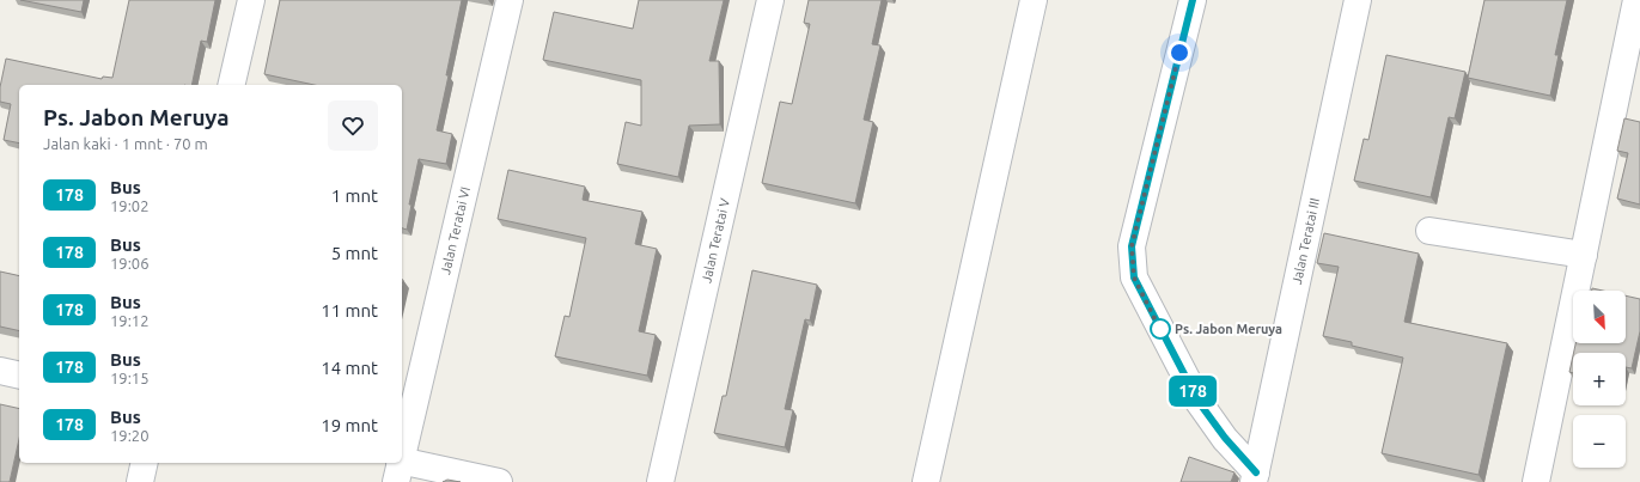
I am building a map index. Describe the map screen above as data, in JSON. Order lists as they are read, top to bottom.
{
  "streets": {
    "street": ["Jalan Teratai VI", "Jalan Teratai III", "Jalan Teratai V"]
  },
  "places": ["Ps. Jabon Meruya"],
  "lines": ["bus line 178"],
  "north": "bottom right",
  "page": {
    "on_map": "178",
    "heading": ["Ps. Jabon Meruya", "Jalan kaki · 1 mnt · 70 m"],
    "list": [
      {
        "mark": "178",
        "name": "Bus",
        "note": "19:02",
        "value": "1 mnt"
      },
      {
        "mark": "178",
        "name": "Bus",
        "note": "19:06",
        "value": "5 mnt"
      },
      {
        "mark": "178",
        "name": "Bus",
        "note": "19:12",
        "value": "11 mnt"
      },
      {
        "mark": "178",
        "name": "Bus",
        "note": "19:15",
        "value": "14 mnt"
      },
      {
        "mark": "178",
        "name": "Bus",
        "note": "19:20",
        "value": "19 mnt"
      }
    ],
    "map_buttons": ["+", "−"]
  }
}
